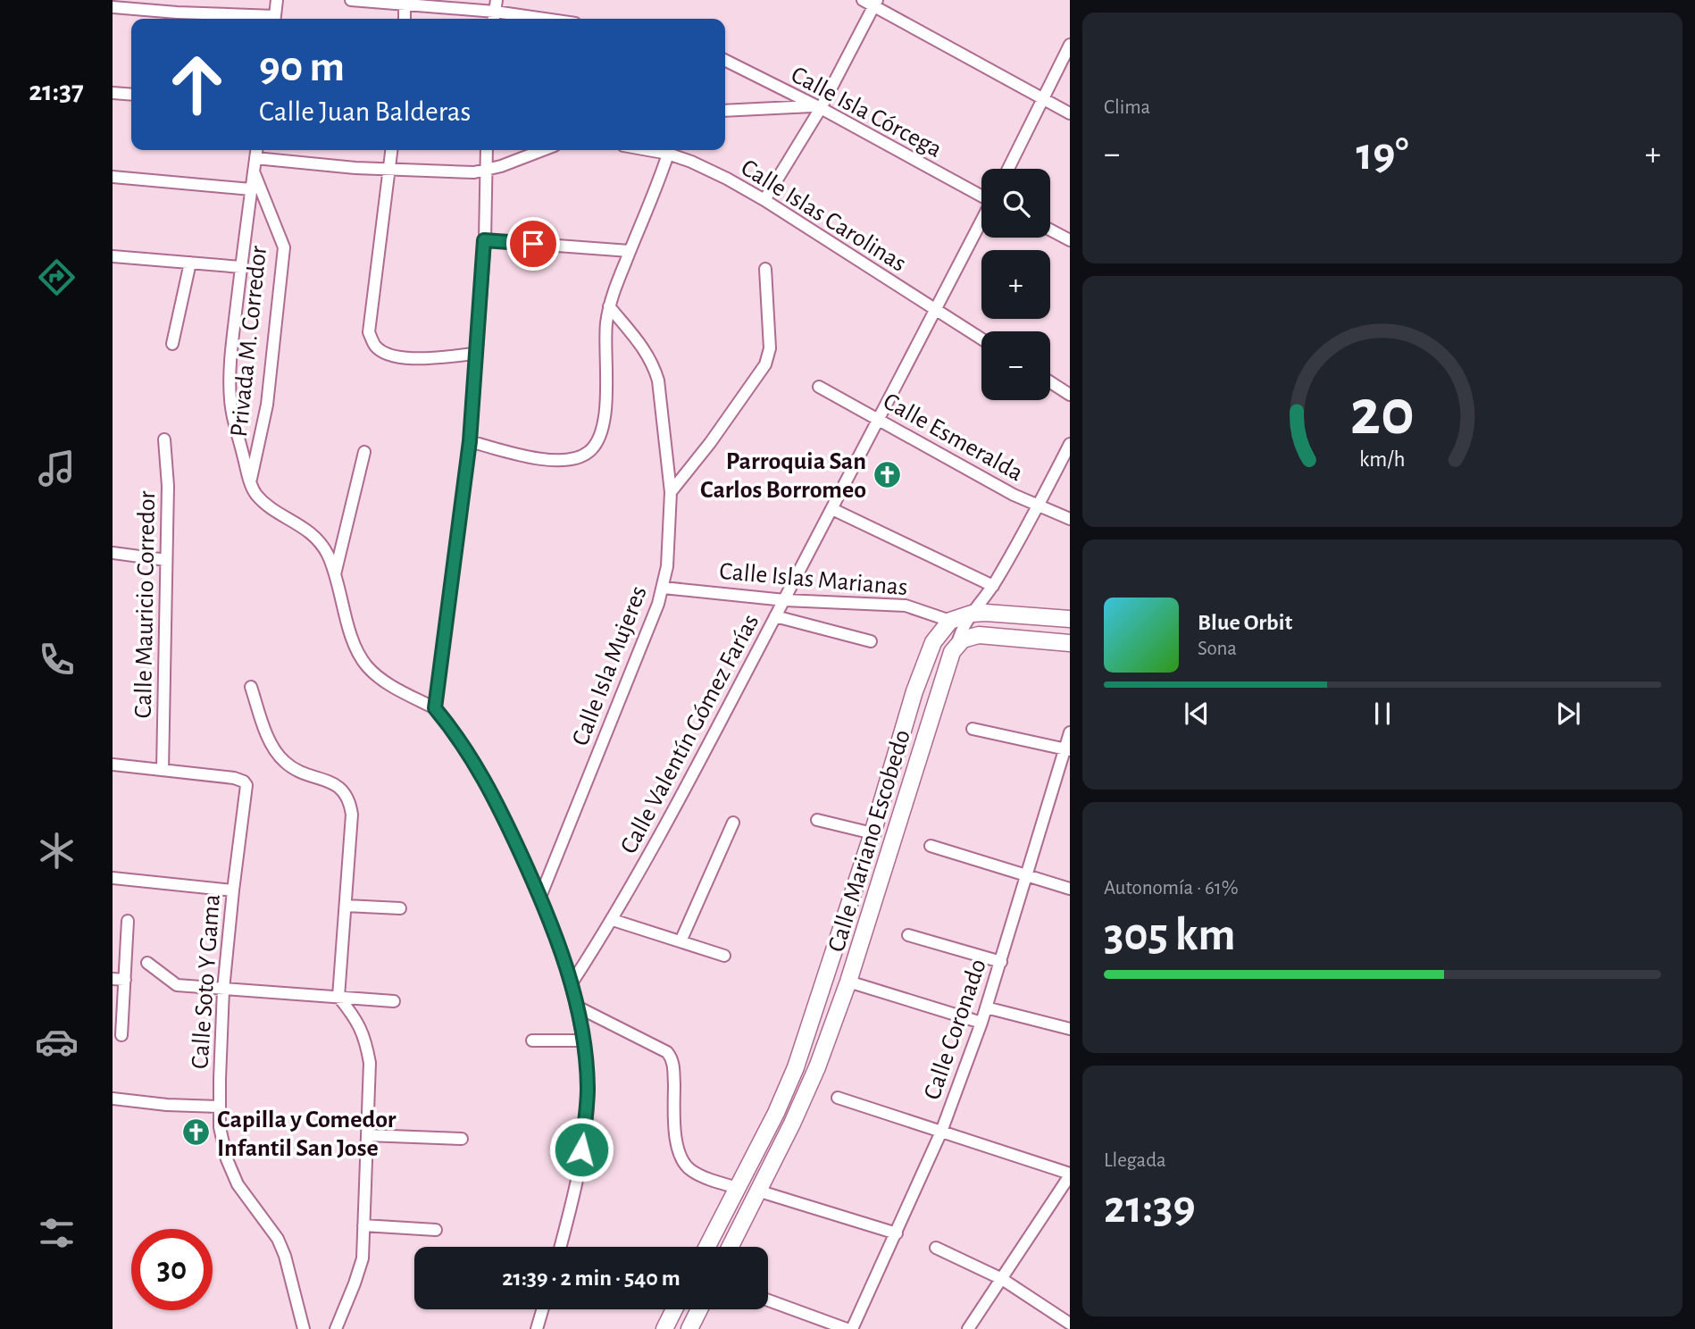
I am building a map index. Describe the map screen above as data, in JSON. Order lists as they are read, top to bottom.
{
  "streets": {
    "main road": ["Calle Mariano Escobedo"],
    "street": [
      "Calle Isla Córcega",
      "Calle Islas Carolinas",
      "Privada M. Corredor",
      "Calle Esmeralda",
      "Calle Islas Marianas",
      "Calle Mauricio Corredor",
      "Calle Isla Mujeres",
      "Calle Valentín Gómez Farías",
      "Calle Soto Y Gama",
      "Calle Coronado"
    ]
  },
  "crossings": [
    ["Calle Islas Carolinas", "Calle Valentín Gómez Farías"],
    ["Calle Esmeralda", "Calle Valentín Gómez Farías"],
    ["Calle Esmeralda", "Calle Mariano Escobedo"],
    ["Calle Islas Marianas", "Calle Isla Mujeres"],
    ["Calle Islas Marianas", "Calle Valentín Gómez Farías"],
    ["Calle Islas Marianas", "Calle Mariano Escobedo"],
    ["Calle Mauricio Corredor", "Calle Soto Y Gama"]
  ],
  "places": {
    "church": ["Parroquia San Carlos Borromeo", "Capilla y Comedor Infantil San Jose"]
  },
  "page": {
    "tabs": "21:37",
    "tile": [
      "Clima",
      ["Autonomía · 61%", "305 km"],
      ["Llegada", "21:39"]
    ],
    "turn": ["90 m", "Calle Juan Balderas"],
    "heat": ["−", "19°", "+"],
    "map_buttons": ["+", "−"],
    "song": ["Blue Orbit", "Sona"],
    "limit": "30",
    "trip": "21:39 · 2 min · 540 m",
    "gauge": ["20", "km/h"]
  }
}
